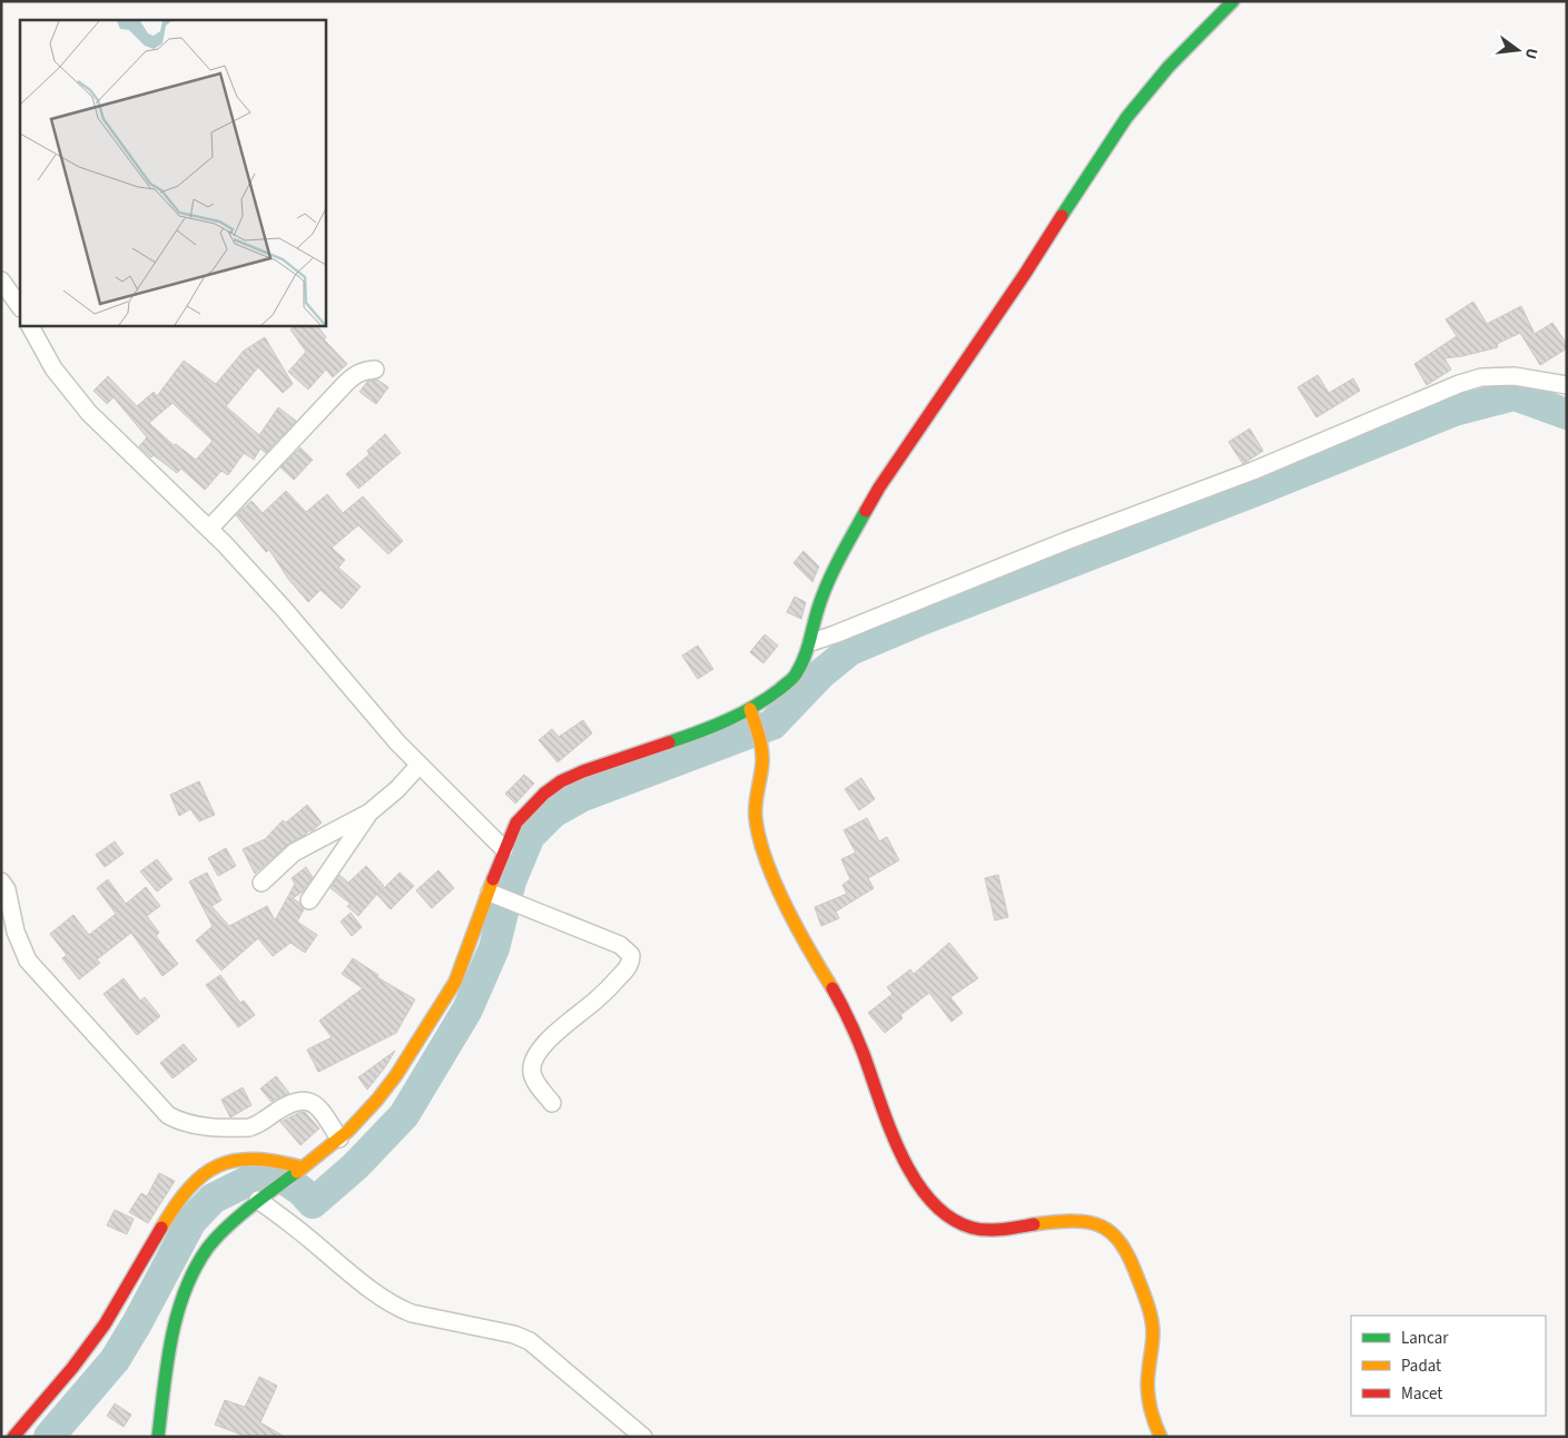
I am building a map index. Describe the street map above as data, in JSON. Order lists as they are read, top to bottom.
{
  "legend": ["Lancar", "Padat", "Macet"],
  "north": "right"
}
